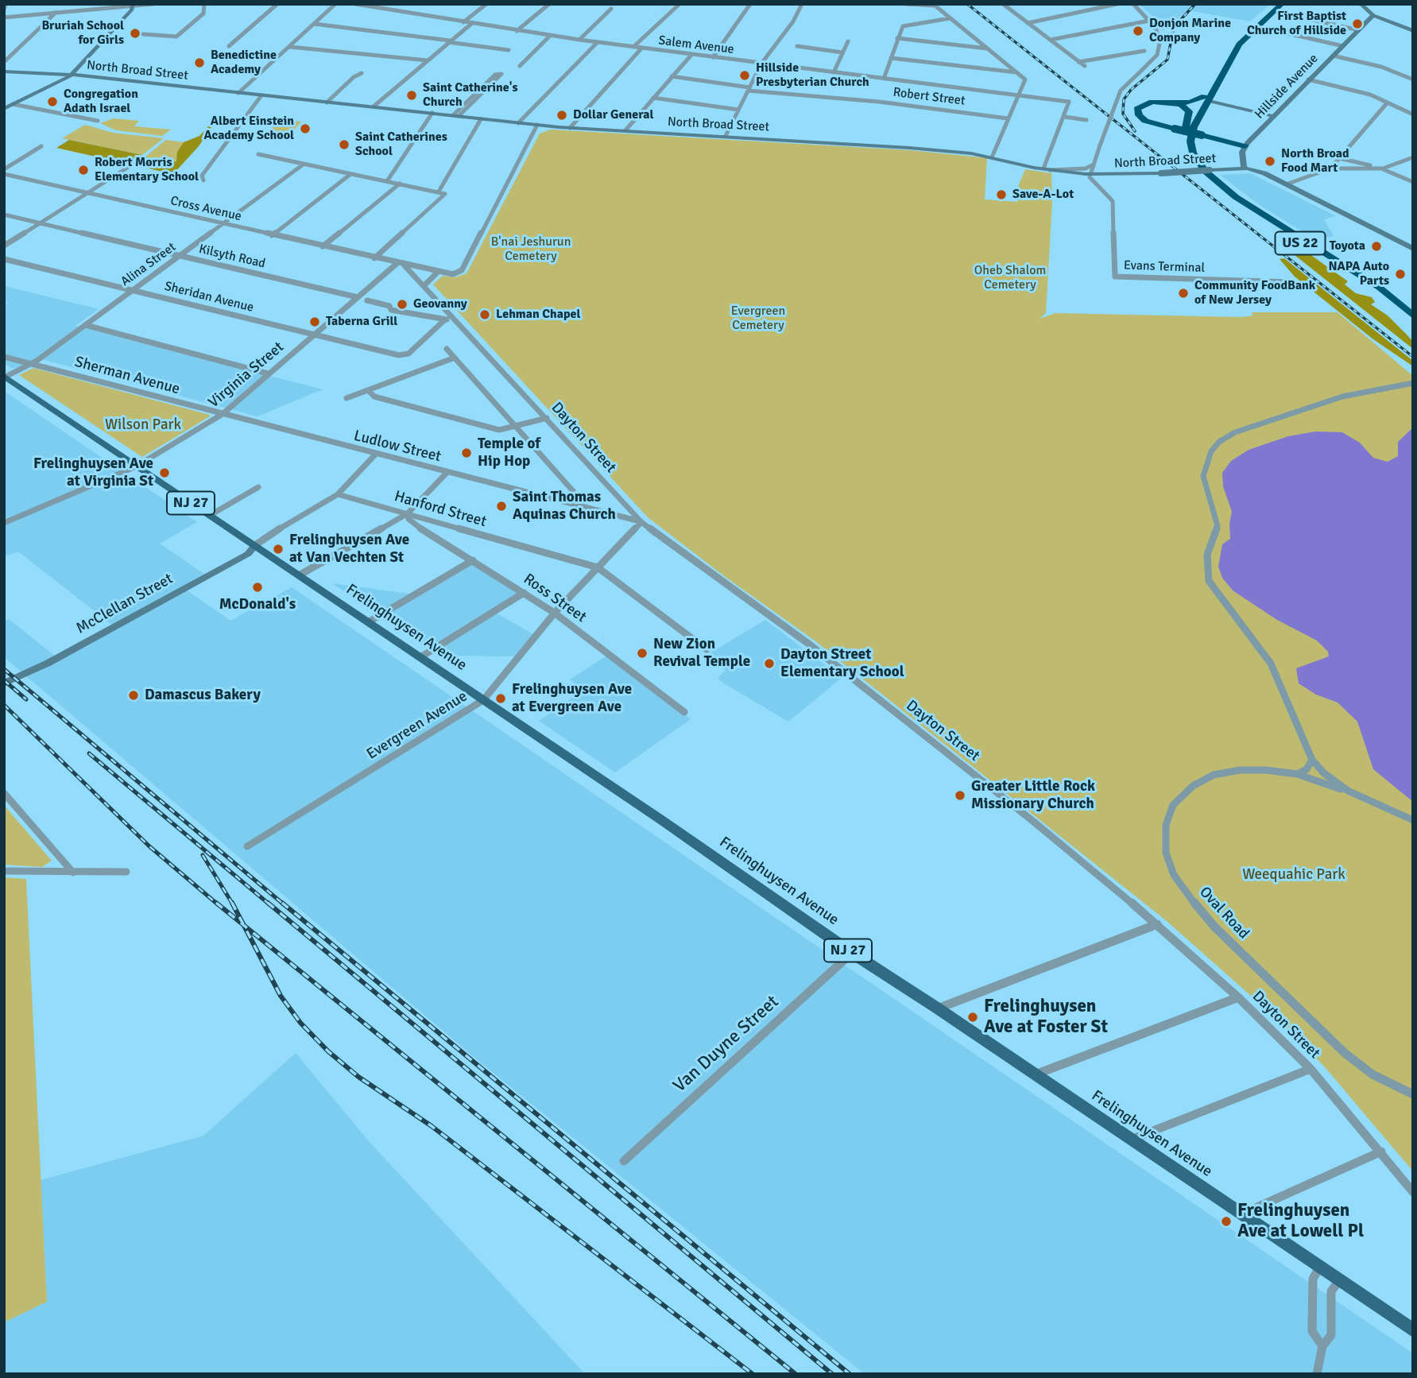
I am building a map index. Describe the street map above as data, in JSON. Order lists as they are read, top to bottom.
{
  "streets": {
    "highway": ["US 22"],
    "main road": [
      "North Broad Street",
      "Hillside Avenue",
      "NJ 27",
      "McClellan Street",
      "Frelinghuysen Avenue"
    ],
    "street": [
      "Salem Avenue",
      "Robert Street",
      "Cross Avenue",
      "Kilsyth Road",
      "Alina Street",
      "Evans Terminal",
      "Sheridan Avenue",
      "Virginia Street",
      "Sherman Avenue",
      "Dayton Street",
      "Ludlow Street",
      "Hanford Street",
      "Ross Street",
      "Evergreen Avenue",
      "Oval Road",
      "Van Duyne Street"
    ]
  },
  "crossings": [
    ["North Broad Street", "Cross Avenue"],
    ["North Broad Street", "Evans Terminal"],
    ["Cross Avenue", "Alina Street"],
    ["Cross Avenue", "Virginia Street"],
    ["Kilsyth Road", "Alina Street"],
    ["Kilsyth Road", "Virginia Street"],
    ["Alina Street", "Sheridan Avenue"],
    ["Alina Street", "Sherman Avenue"],
    ["Alina Street", "Frelinghuysen Avenue"],
    ["Sheridan Avenue", "Virginia Street"],
    ["Virginia Street", "Sherman Avenue"],
    ["Virginia Street", "Frelinghuysen Avenue"],
    ["Sherman Avenue", "Ludlow Street"],
    ["Dayton Street", "Ludlow Street"],
    ["Dayton Street", "Evergreen Avenue"],
    ["Ludlow Street", "Evergreen Avenue"],
    ["Hanford Street", "Ross Street"],
    ["Hanford Street", "Evergreen Avenue"],
    ["Ross Street", "Evergreen Avenue"],
    ["McClellan Street", "Frelinghuysen Avenue"],
    ["Frelinghuysen Avenue", "Evergreen Avenue"],
    ["Frelinghuysen Avenue", "Van Duyne Street"]
  ],
  "parks": [
    "B'nai Jeshurun Cemetery",
    "Oheb Shalom Cemetery",
    "Evergreen Cemetery",
    "Wilson Park",
    "Weequahic Park"
  ],
  "places": [
    "First Baptist Church of Hillside",
    "Donjon Marine Company",
    "Bruriah School for Girls",
    "Benedictine Academy",
    "Hillside Presbyterian Church",
    "Saint Catherine's Church",
    "Congregation Adath Israel",
    "Dollar General",
    "Albert Einstein Academy School",
    "Saint Catherines School",
    "North Broad Food Mart",
    "Robert Morris Elementary School",
    "Save-A-Lot",
    "Toyota",
    "NAPA Auto Parts",
    "Community FoodBank of New Jersey",
    "Geovanny",
    "Lehman Chapel",
    "Taberna Grill",
    "Temple of Hip Hop",
    "Frelinghuysen Ave at Virginia St",
    "Saint Thomas Aquinas Church",
    "Frelinghuysen Ave at Van Vechten St",
    "McDonald's",
    "New Zion Revival Temple",
    "Dayton Street Elementary School",
    "Damascus Bakery",
    "Frelinghuysen Ave at Evergreen Ave",
    "Greater Little Rock Missionary Church",
    "Frelinghuysen Ave at Foster St",
    "Frelinghuysen Ave at Lowell Pl"
  ]
}
